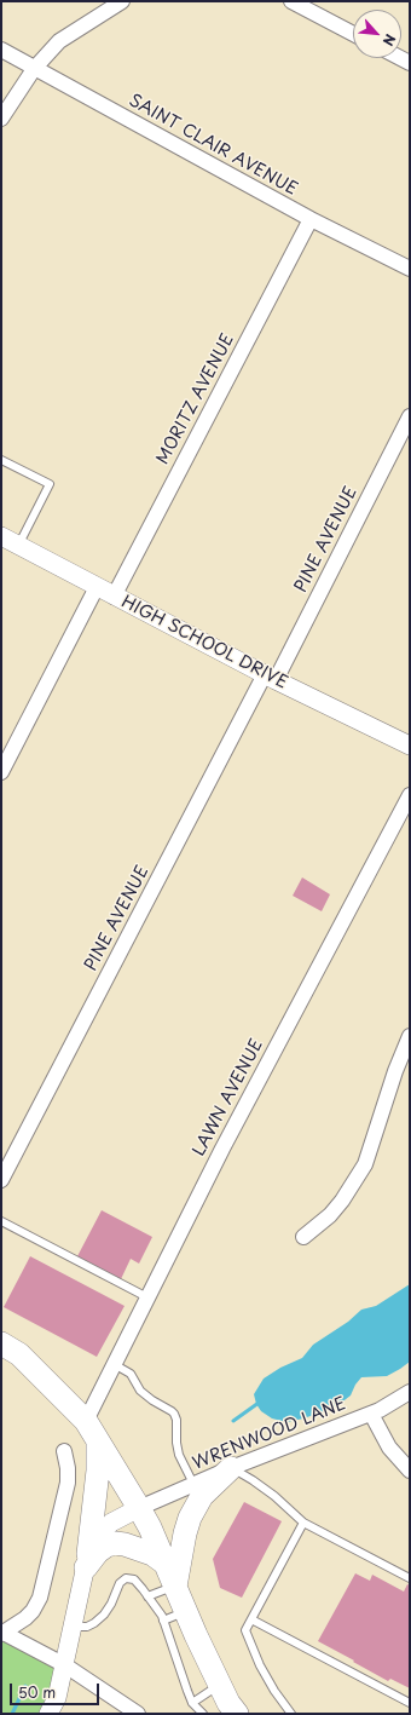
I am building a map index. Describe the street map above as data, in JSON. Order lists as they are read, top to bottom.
{
  "streets": {
    "street": [
      "SAINT CLAIR AVENUE",
      "MORITZ AVENUE",
      "PINE AVENUE",
      "HIGH SCHOOL DRIVE",
      "LAWN AVENUE",
      "WRENWOOD LANE"
    ]
  },
  "crossings": [
    ["SAINT CLAIR AVENUE", "MORITZ AVENUE"],
    ["MORITZ AVENUE", "HIGH SCHOOL DRIVE"],
    ["PINE AVENUE", "HIGH SCHOOL DRIVE"]
  ],
  "scale_bar": "50 m",
  "north": "bottom right"
}
